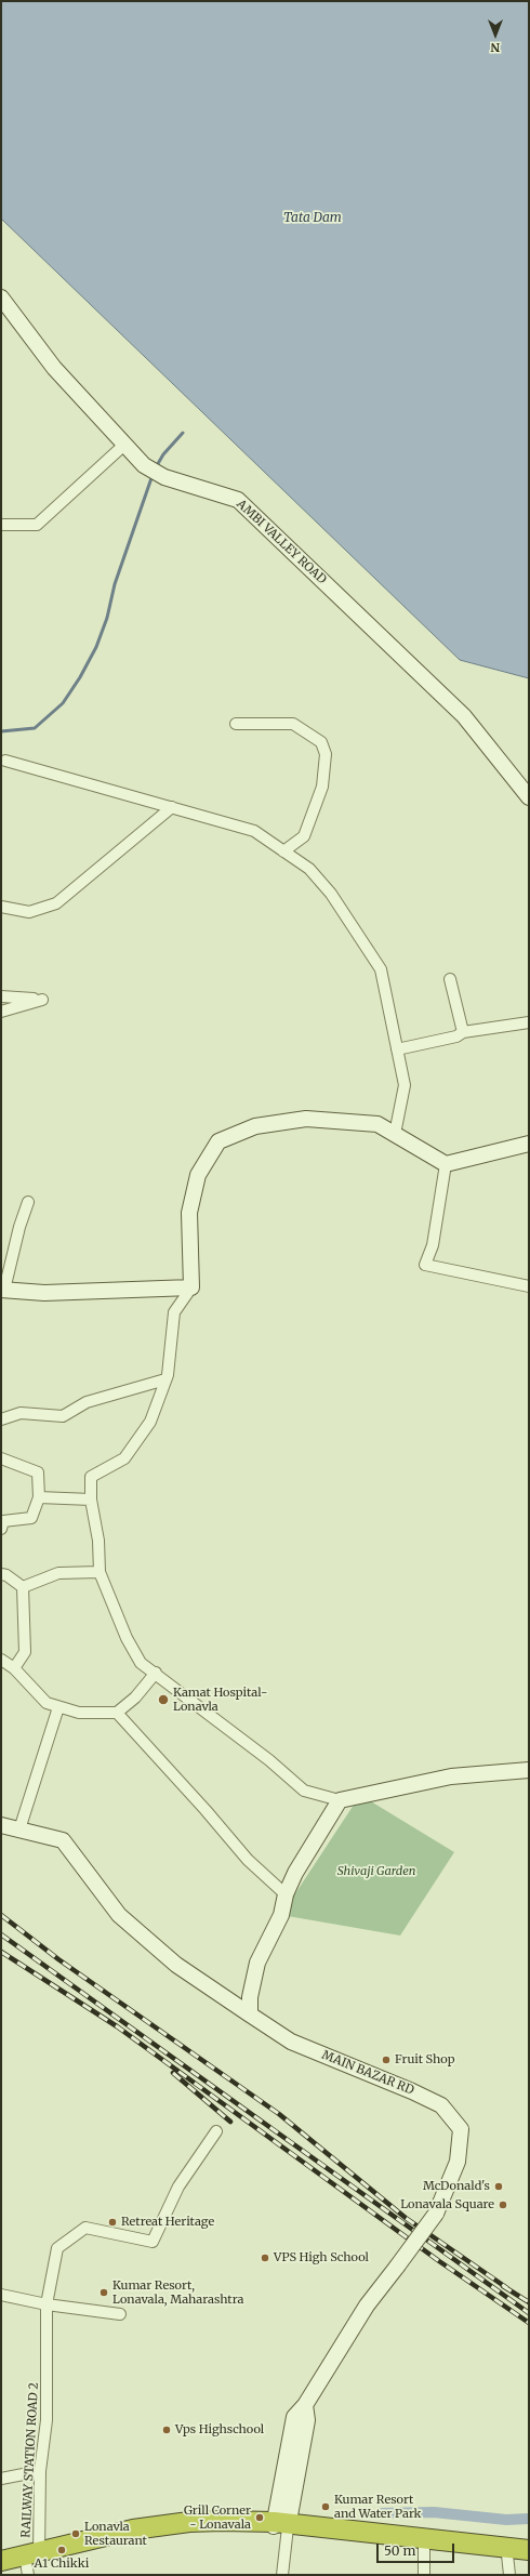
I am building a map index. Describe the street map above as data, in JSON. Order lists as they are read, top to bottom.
{
  "streets": {
    "main road": ["AMBI VALLEY ROAD", "MAIN BAZAR RD"],
    "street": ["RAILWAY STATION ROAD 2"]
  },
  "water": ["Tata Dam"],
  "parks": ["Shivaji Garden"],
  "places": [
    "Kamat Hospital- Lonavla",
    "Fruit Shop",
    "McDonald's",
    "Lonavala Square",
    "Retreat Heritage",
    "VPS High School",
    "Kumar Resort, Lonavala, Maharashtra",
    "Vps Highschool",
    "Kumar Resort and Water Park",
    "Grill Corner - Lonavala",
    "Lonavla Restaurant",
    "A1 Chikki"
  ],
  "scale_bar": "50 m",
  "north": "bottom"
}
